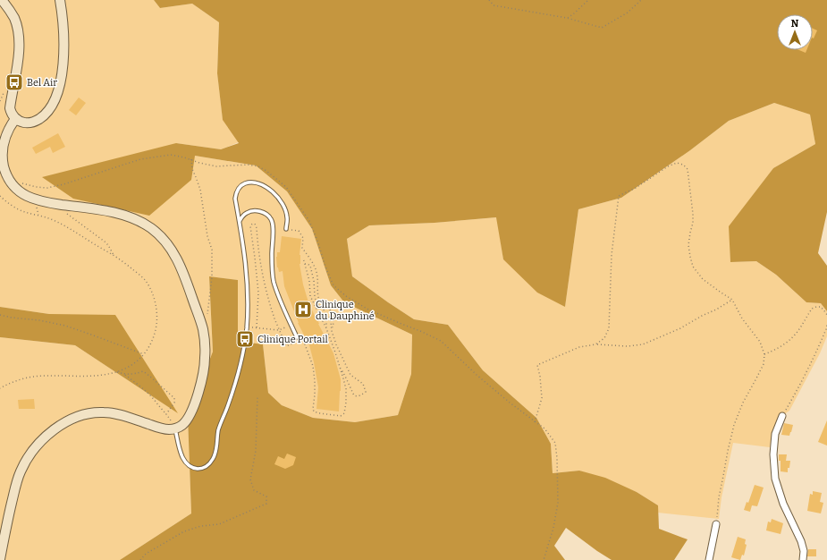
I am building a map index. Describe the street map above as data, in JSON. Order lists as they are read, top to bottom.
{
  "places": {
    "bus stop": ["Bel Air", "Clinique Portail"],
    "hospital": ["Clinique du Dauphiné"]
  },
  "north": "top"
}
